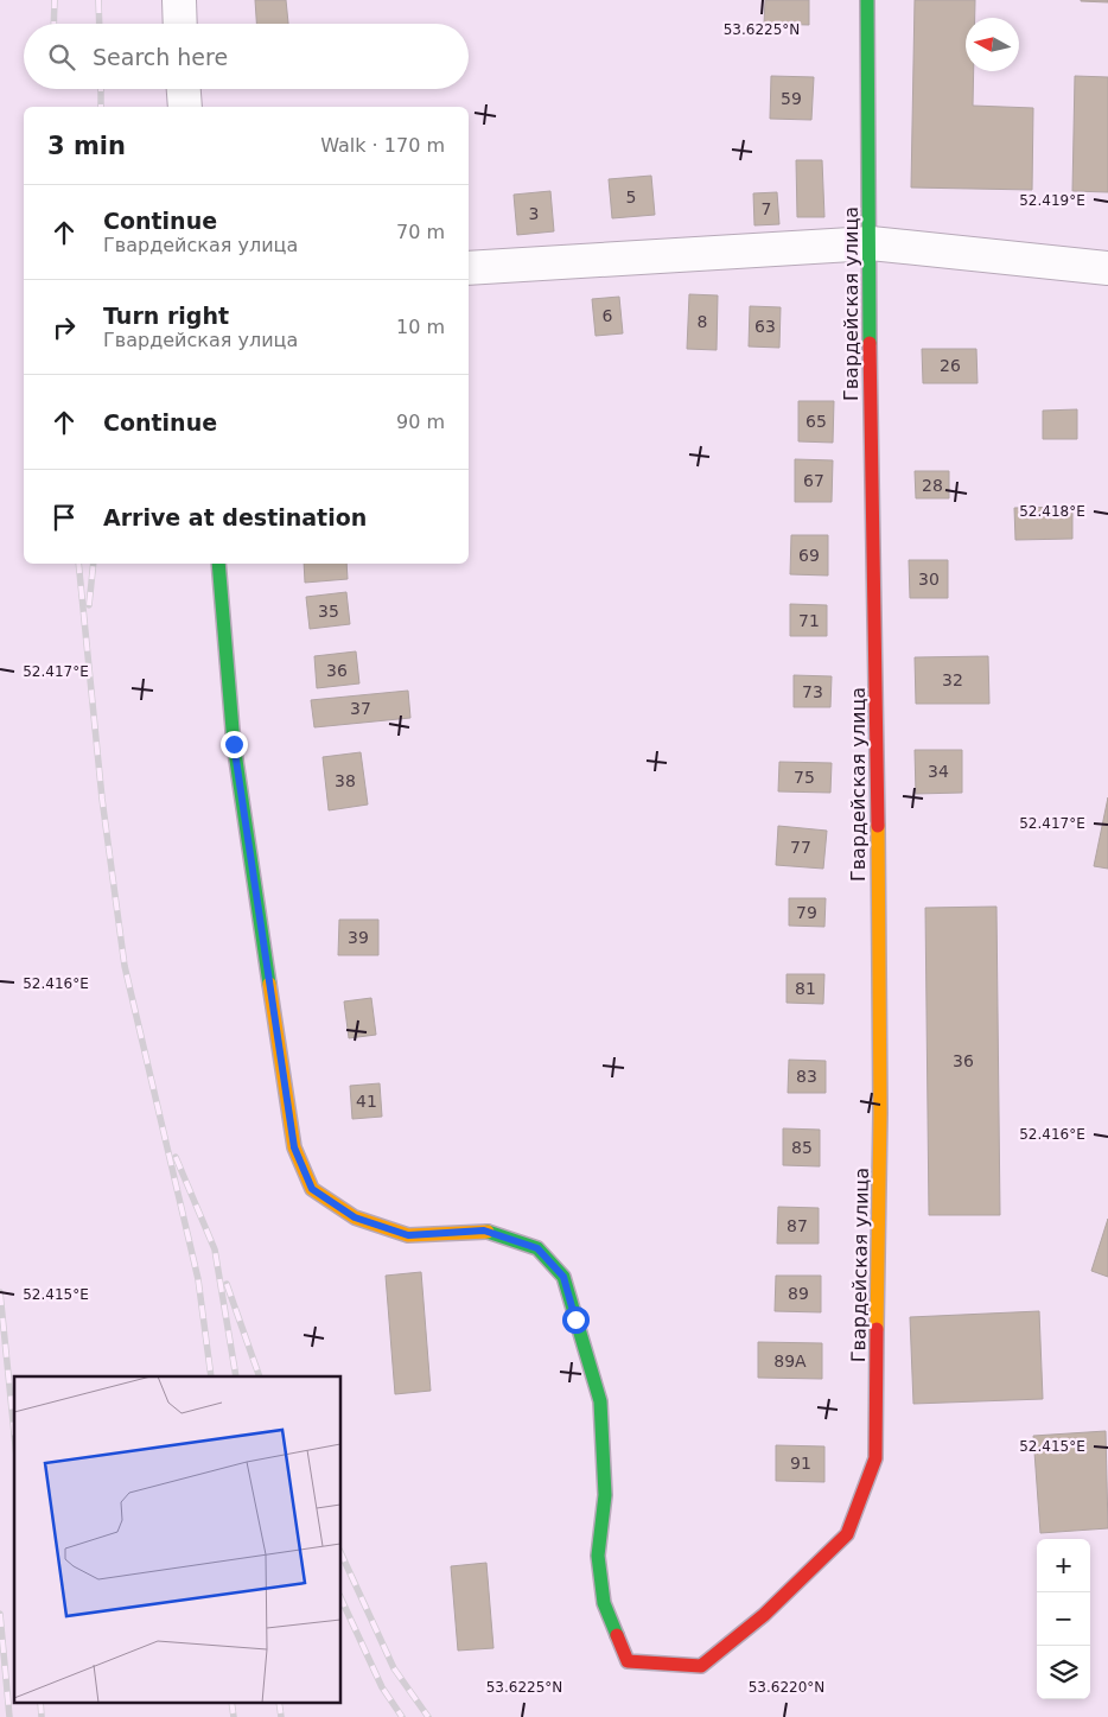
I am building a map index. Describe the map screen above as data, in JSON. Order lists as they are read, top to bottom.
{
  "streets": {
    "street": ["Гвардейская улица"]
  },
  "house_numbers": [
    "59",
    "5",
    "7",
    "3",
    "6",
    "8",
    "63",
    "26",
    "65",
    "67",
    "28",
    "69",
    "30",
    "35",
    "71",
    "36",
    "32",
    "73",
    "37",
    "34",
    "75",
    "38",
    "77",
    "79",
    "39",
    "81",
    "36",
    "83",
    "41",
    "85",
    "87",
    "89",
    "89А",
    "91"
  ],
  "north": "left",
  "page": {
    "search": "Search here",
    "heading": ["3 min", "Walk · 170 m"],
    "list": [
      ["Continue", "Гвардейская улица", "70 m"],
      ["Turn right", "Гвардейская улица", "10 m"],
      ["Continue", "90 m"],
      "Arrive at destination"
    ],
    "map_buttons": ["+", "−"]
  },
  "coordinates": [
    "53.6225°N",
    "52.419°E",
    "52.418°E",
    "52.417°E",
    "52.416°E",
    "52.415°E",
    "53.6220°N"
  ]
}
